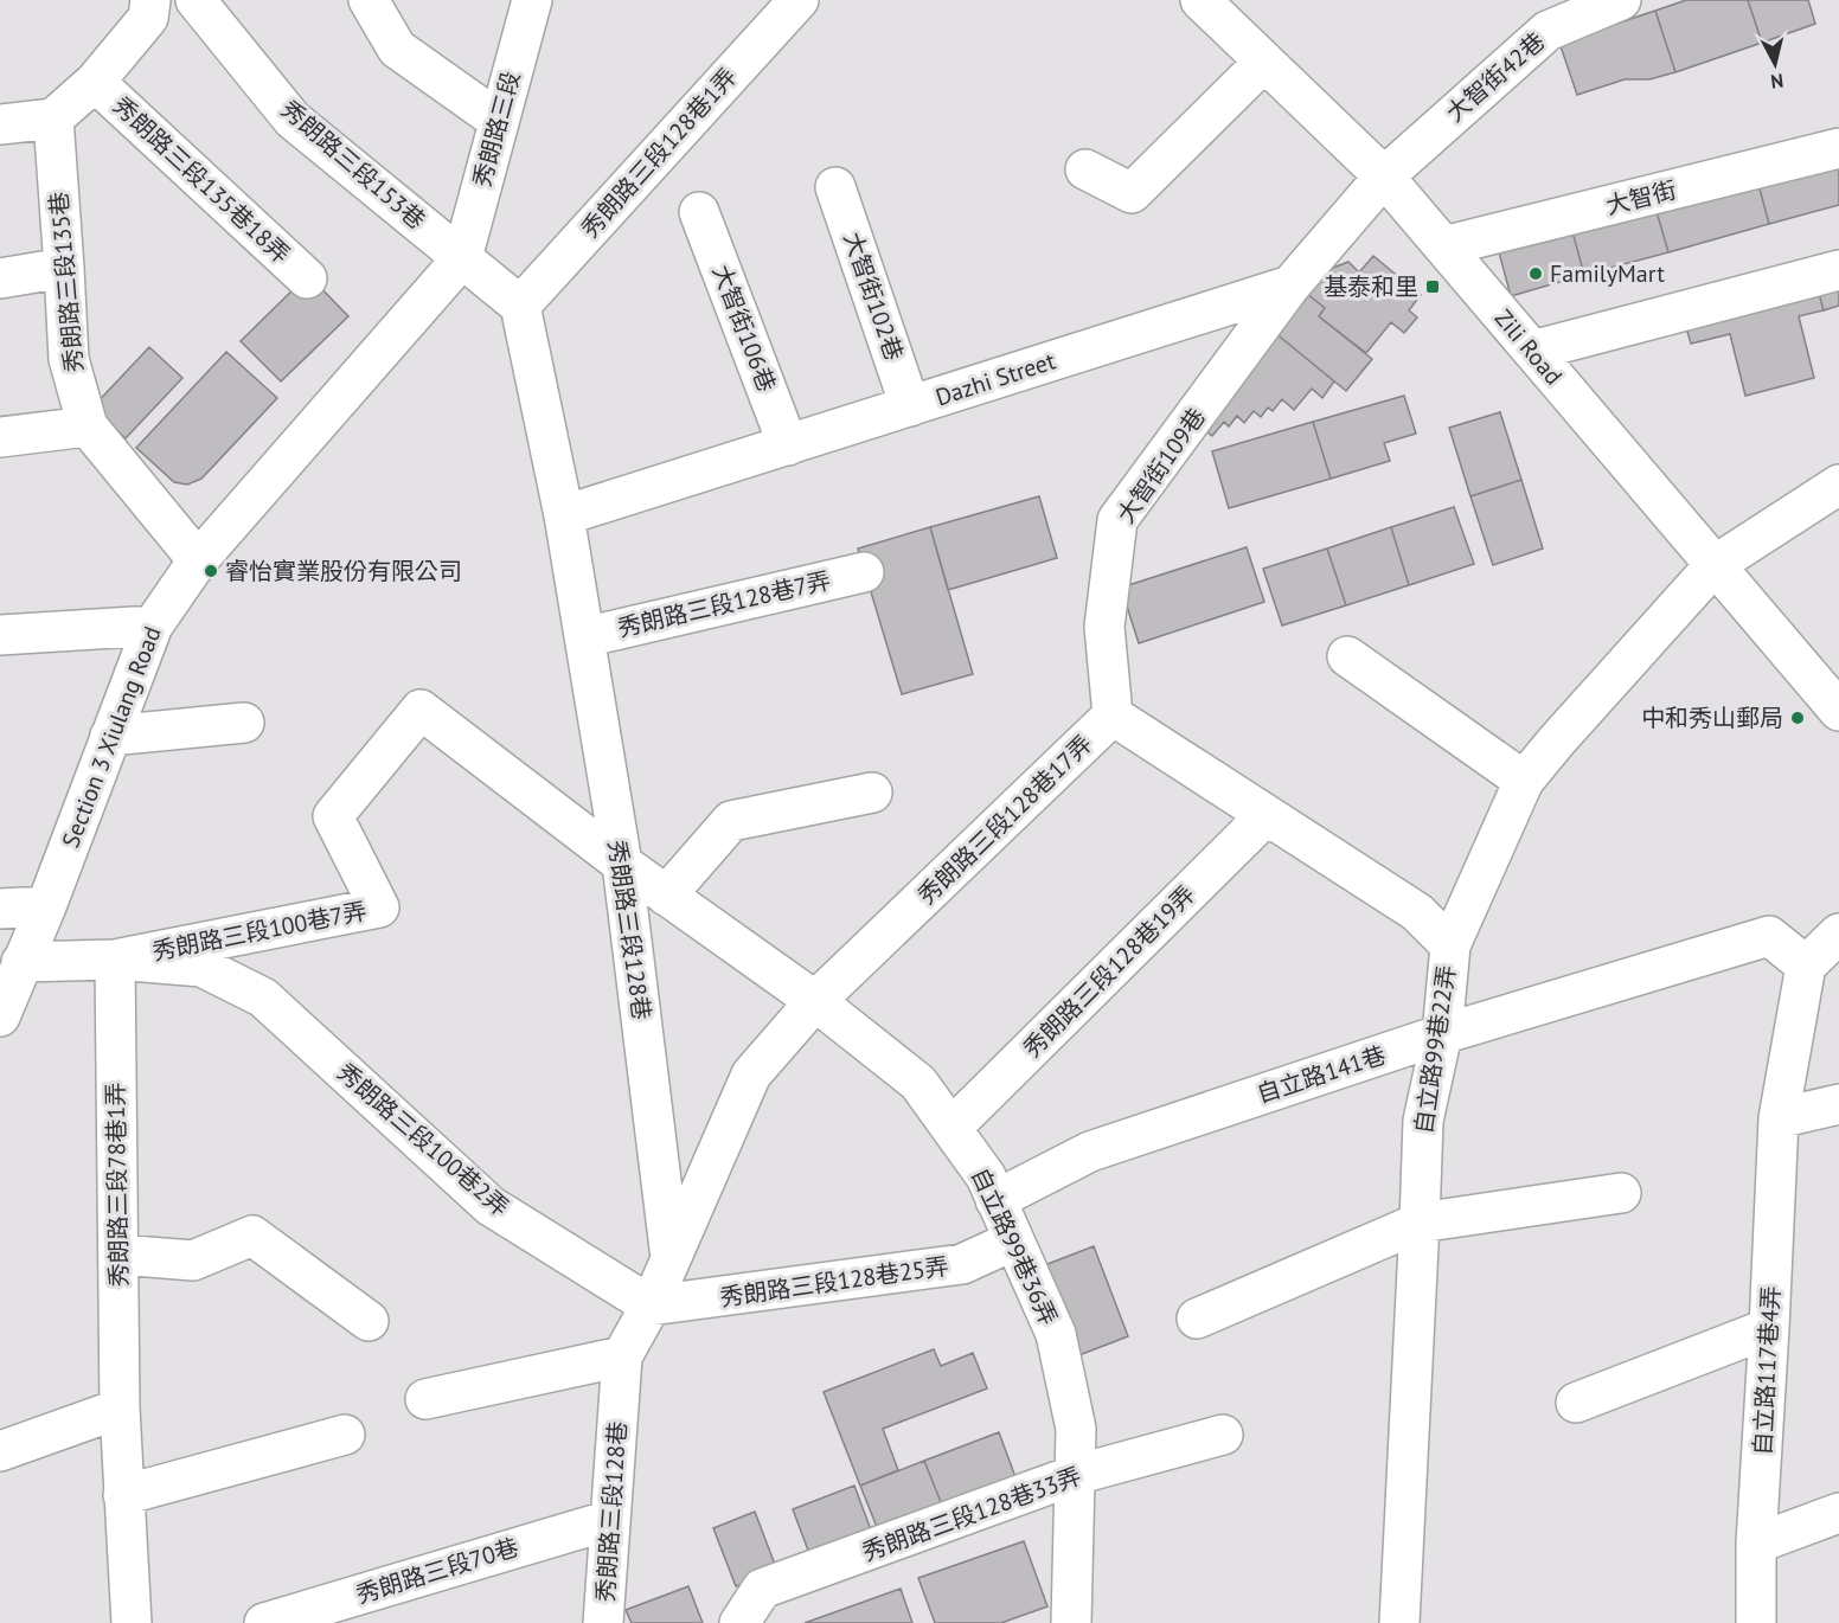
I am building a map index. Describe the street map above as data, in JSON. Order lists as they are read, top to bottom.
{
  "streets": {
    "street": [
      "大智街42巷",
      "秀朗路三段",
      "秀朗路三段128巷1弄",
      "秀朗路三段153巷",
      "秀朗路三段135巷18弄",
      "大智街",
      "秀朗路三段135巷",
      "大智街102巷",
      "大智街106巷",
      "Zili Road",
      "Dazhi Street",
      "大智街109巷",
      "秀朗路三段128巷7弄",
      "Section 3 Xiulang Road",
      "秀朗路三段128巷17弄",
      "秀朗路三段128巷",
      "秀朗路三段100巷7弄",
      "秀朗路三段128巷19弄",
      "自立路99巷22弄",
      "自立路141巷",
      "秀朗路三段100巷2弄",
      "秀朗路三段78巷1弄",
      "自立路99巷36弄",
      "秀朗路三段128巷25弄",
      "自立路117巷4弄",
      "秀朗路三段128巷33弄",
      "秀朗路三段70巷"
    ]
  },
  "crossings": [
    ["大智街42巷", "Zili Road"],
    ["秀朗路三段", "秀朗路三段153巷"],
    ["秀朗路三段", "Section 3 Xiulang Road"],
    ["秀朗路三段128巷1弄", "秀朗路三段128巷"],
    ["秀朗路三段153巷", "Section 3 Xiulang Road"],
    ["大智街", "Zili Road"],
    ["秀朗路三段135巷", "Section 3 Xiulang Road"],
    ["大智街102巷", "Dazhi Street"],
    ["大智街106巷", "Dazhi Street"],
    ["Zili Road", "自立路99巷22弄"],
    ["Dazhi Street", "大智街109巷"],
    ["Dazhi Street", "秀朗路三段128巷"],
    ["大智街109巷", "秀朗路三段128巷17弄"],
    ["秀朗路三段128巷7弄", "秀朗路三段128巷"],
    ["秀朗路三段128巷17弄", "秀朗路三段128巷"],
    ["秀朗路三段128巷17弄", "自立路99巷36弄"],
    ["秀朗路三段128巷", "秀朗路三段100巷2弄"],
    ["秀朗路三段128巷", "自立路99巷36弄"],
    ["秀朗路三段128巷", "秀朗路三段128巷25弄"],
    ["秀朗路三段128巷", "秀朗路三段70巷"],
    ["秀朗路三段100巷7弄", "秀朗路三段100巷2弄"],
    ["秀朗路三段100巷7弄", "秀朗路三段78巷1弄"],
    ["秀朗路三段100巷7弄", "自立路99巷36弄"],
    ["秀朗路三段128巷19弄", "自立路99巷36弄"],
    ["自立路99巷22弄", "自立路141巷"],
    ["自立路141巷", "自立路99巷36弄"],
    ["自立路141巷", "自立路117巷4弄"],
    ["秀朗路三段100巷2弄", "秀朗路三段78巷1弄"],
    ["秀朗路三段100巷2弄", "秀朗路三段128巷25弄"],
    ["自立路99巷36弄", "秀朗路三段128巷25弄"],
    ["自立路99巷36弄", "秀朗路三段128巷33弄"]
  ],
  "places": {
    "other": ["FamilyMart", "睿怡實業股份有限公司", "中和秀山郵局"],
    "transit": ["基泰和里"]
  },
  "north": "bottom"
}
